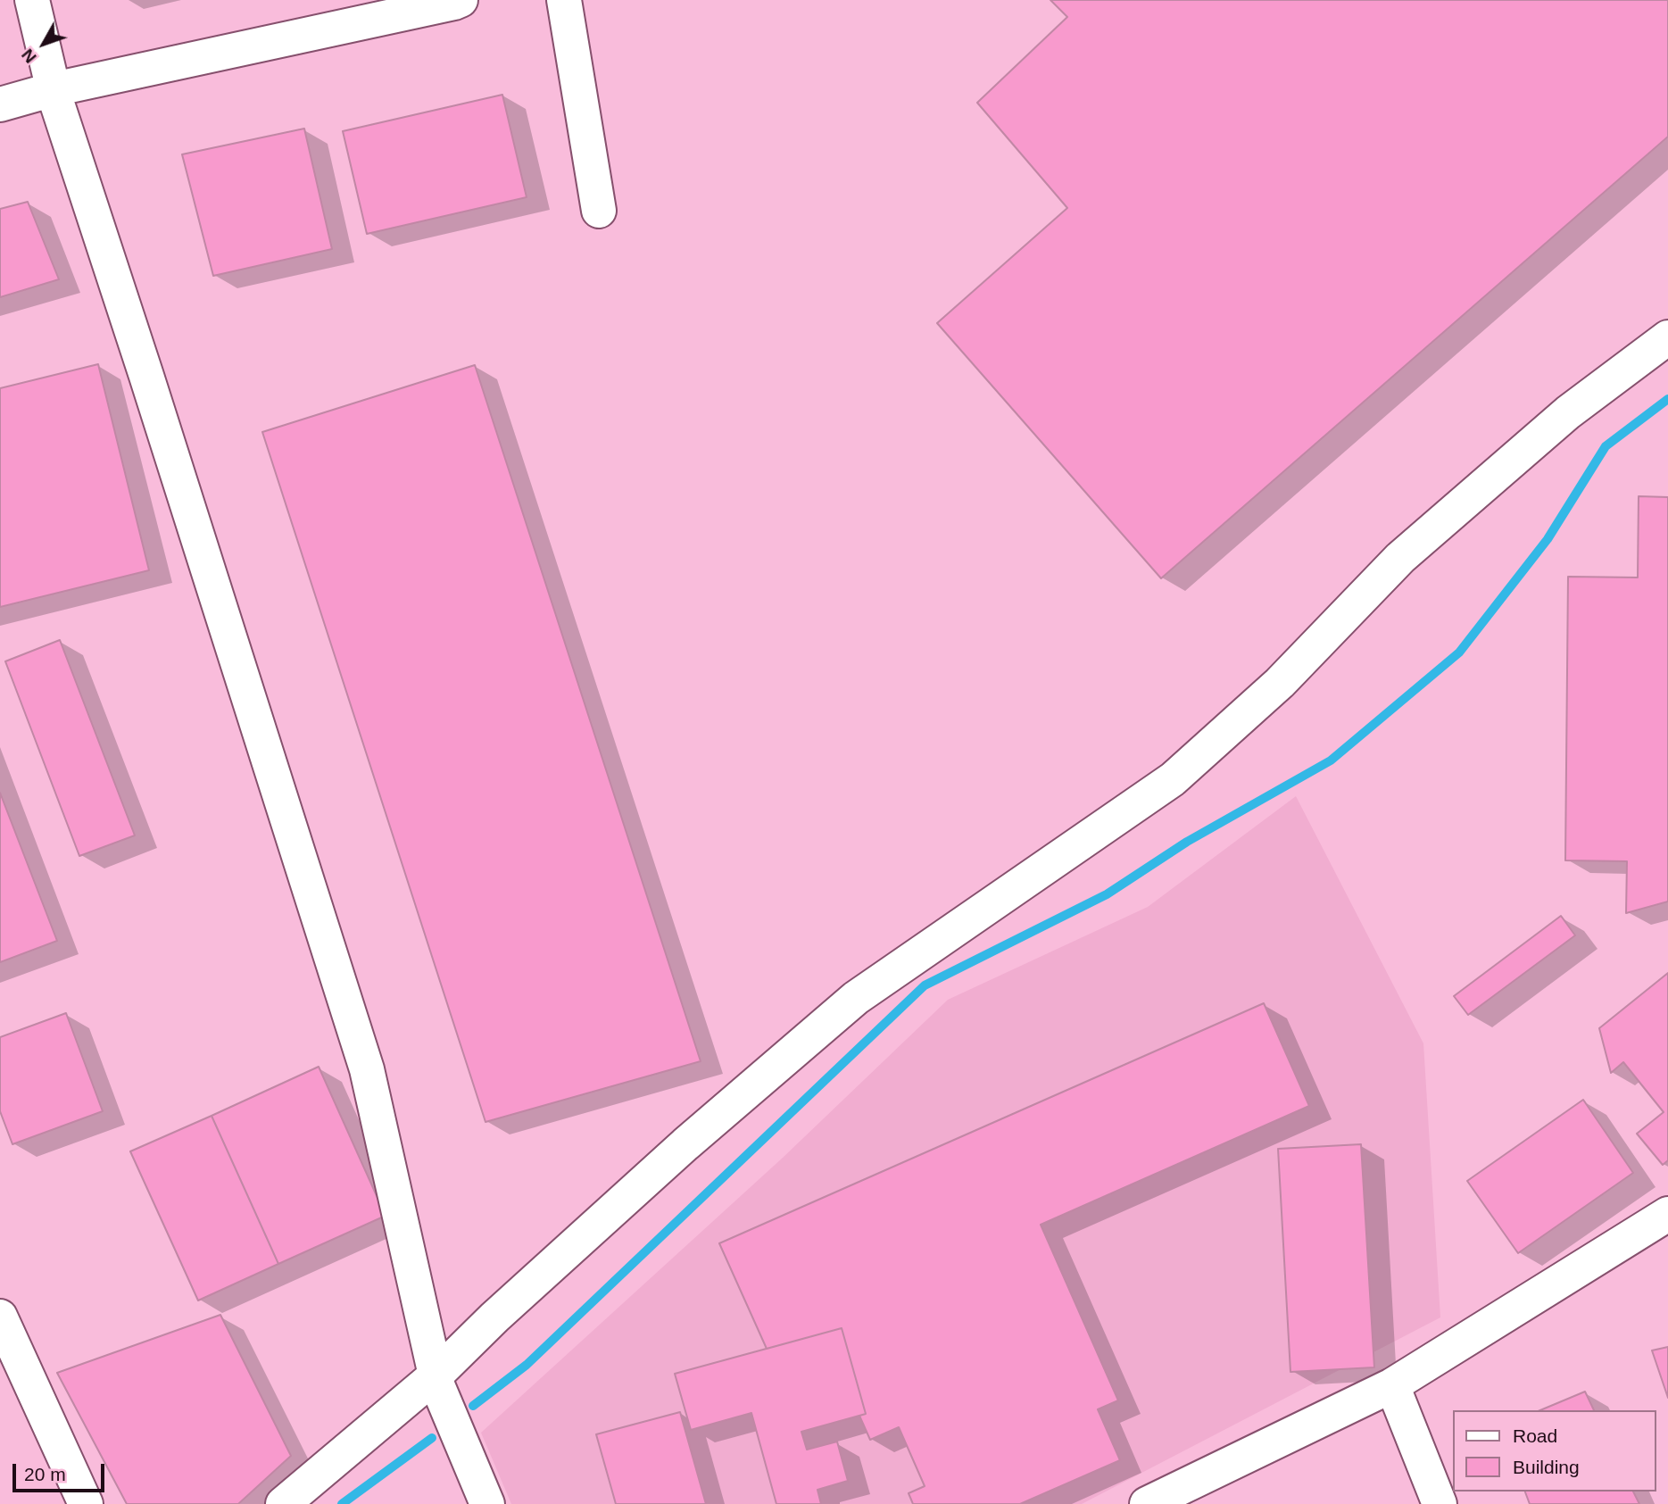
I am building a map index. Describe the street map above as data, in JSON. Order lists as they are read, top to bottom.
{
  "legend": ["Road", "Building"],
  "scale_bar": "20 m",
  "north": "bottom left"
}
